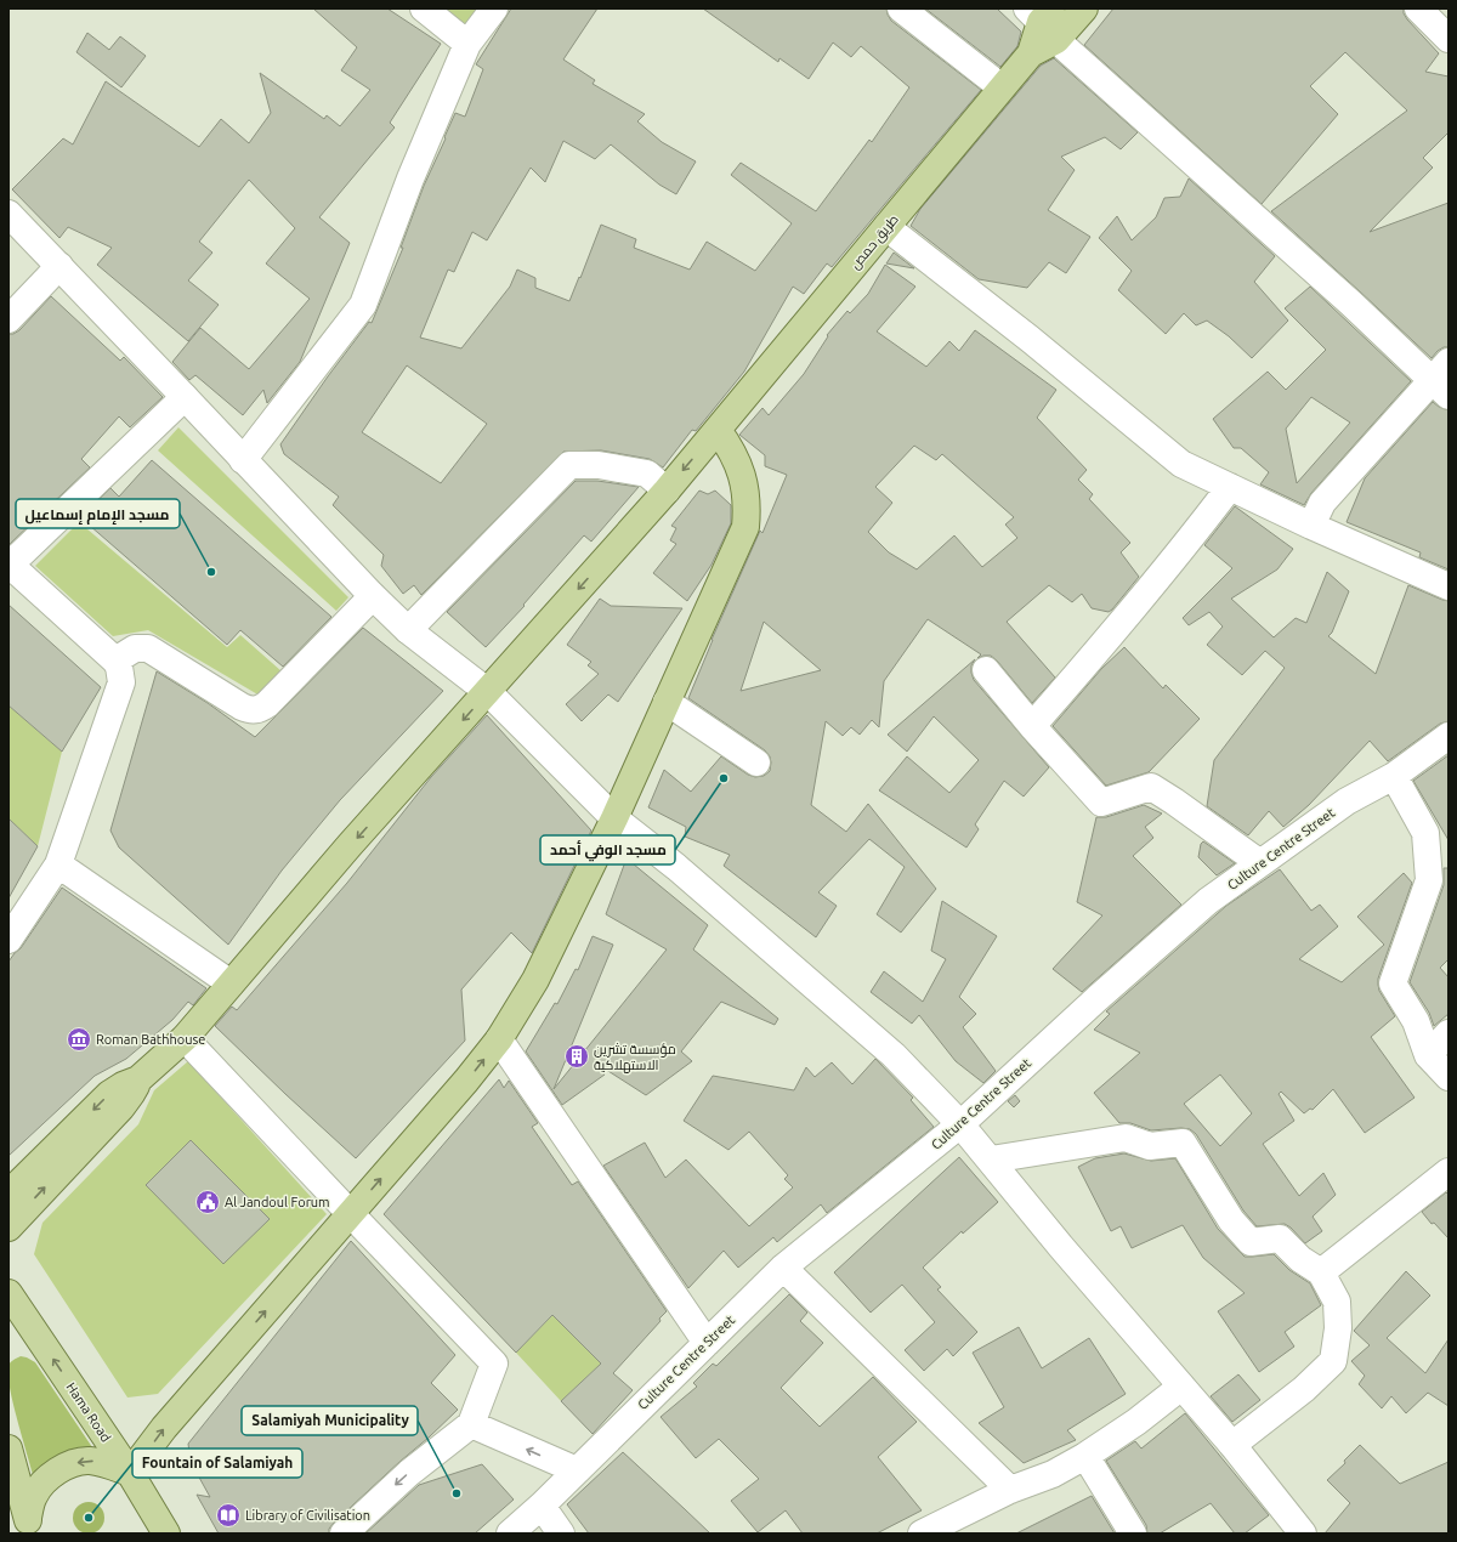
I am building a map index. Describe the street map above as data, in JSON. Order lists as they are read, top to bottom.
{
  "streets": {
    "main road": ["طريق حمص", "Hama Road"],
    "street": ["Culture Centre Street"]
  },
  "places": {
    "other": [
      "مسجد الإمام إسماعيل",
      "مسجد الوفي أحمد",
      "Salamiyah Municipality",
      "Fountain of Salamiyah"
    ],
    "museum": ["Roman Bathhouse"],
    "building": ["مؤسسة تشرين الاستهلاكية"],
    "public building": ["Al Jandoul Forum"],
    "library": ["Library of Civilisation"]
  }
}
